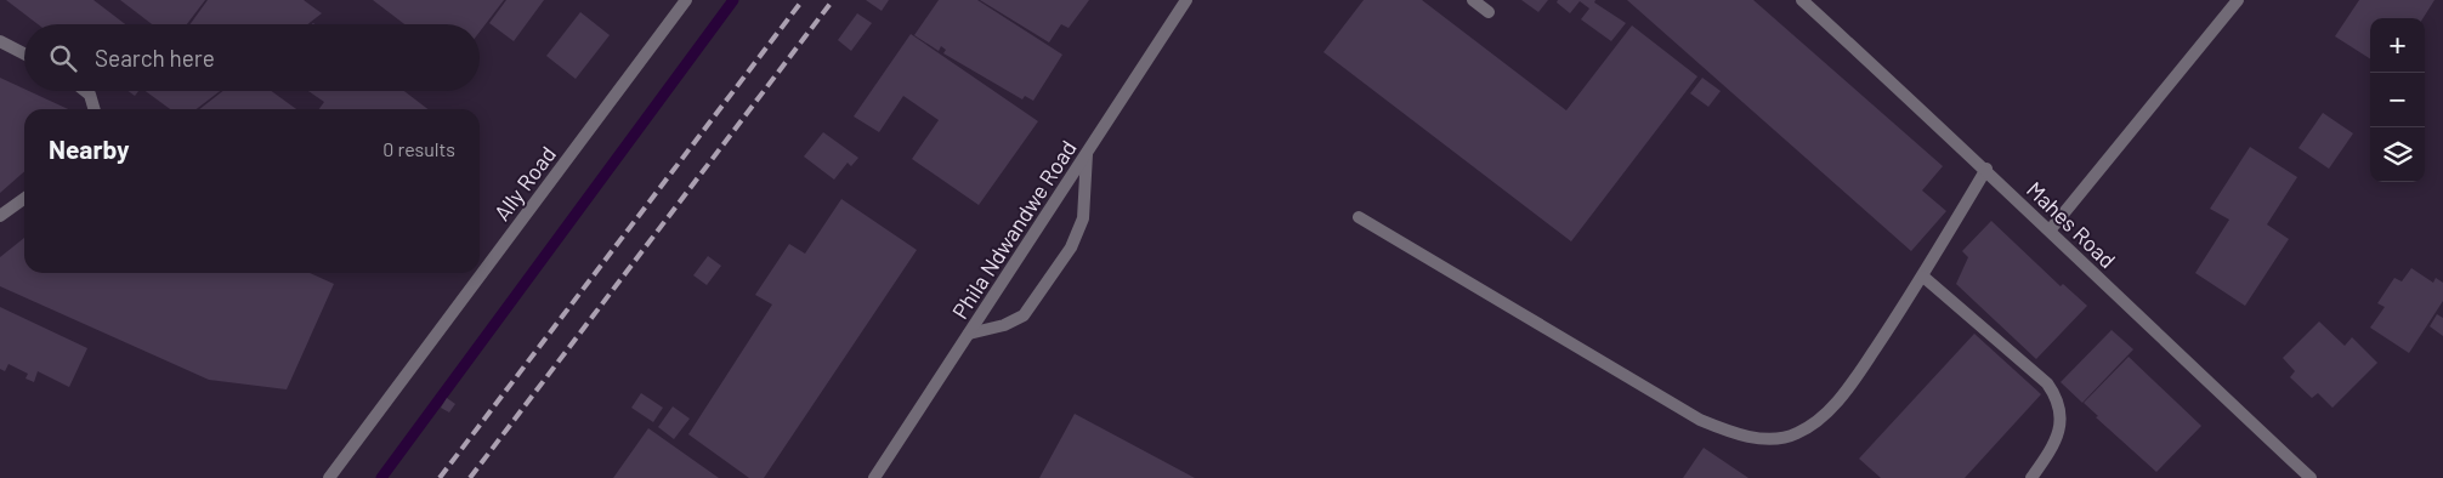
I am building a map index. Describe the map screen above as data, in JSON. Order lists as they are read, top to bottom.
{
  "streets": {
    "street": ["Ally Road", "Mahes Road", "Phila Ndwandwe Road"]
  },
  "page": {
    "map_buttons": ["+", "−"],
    "search": "Search here",
    "heading": ["Nearby", "0 results"]
  }
}
